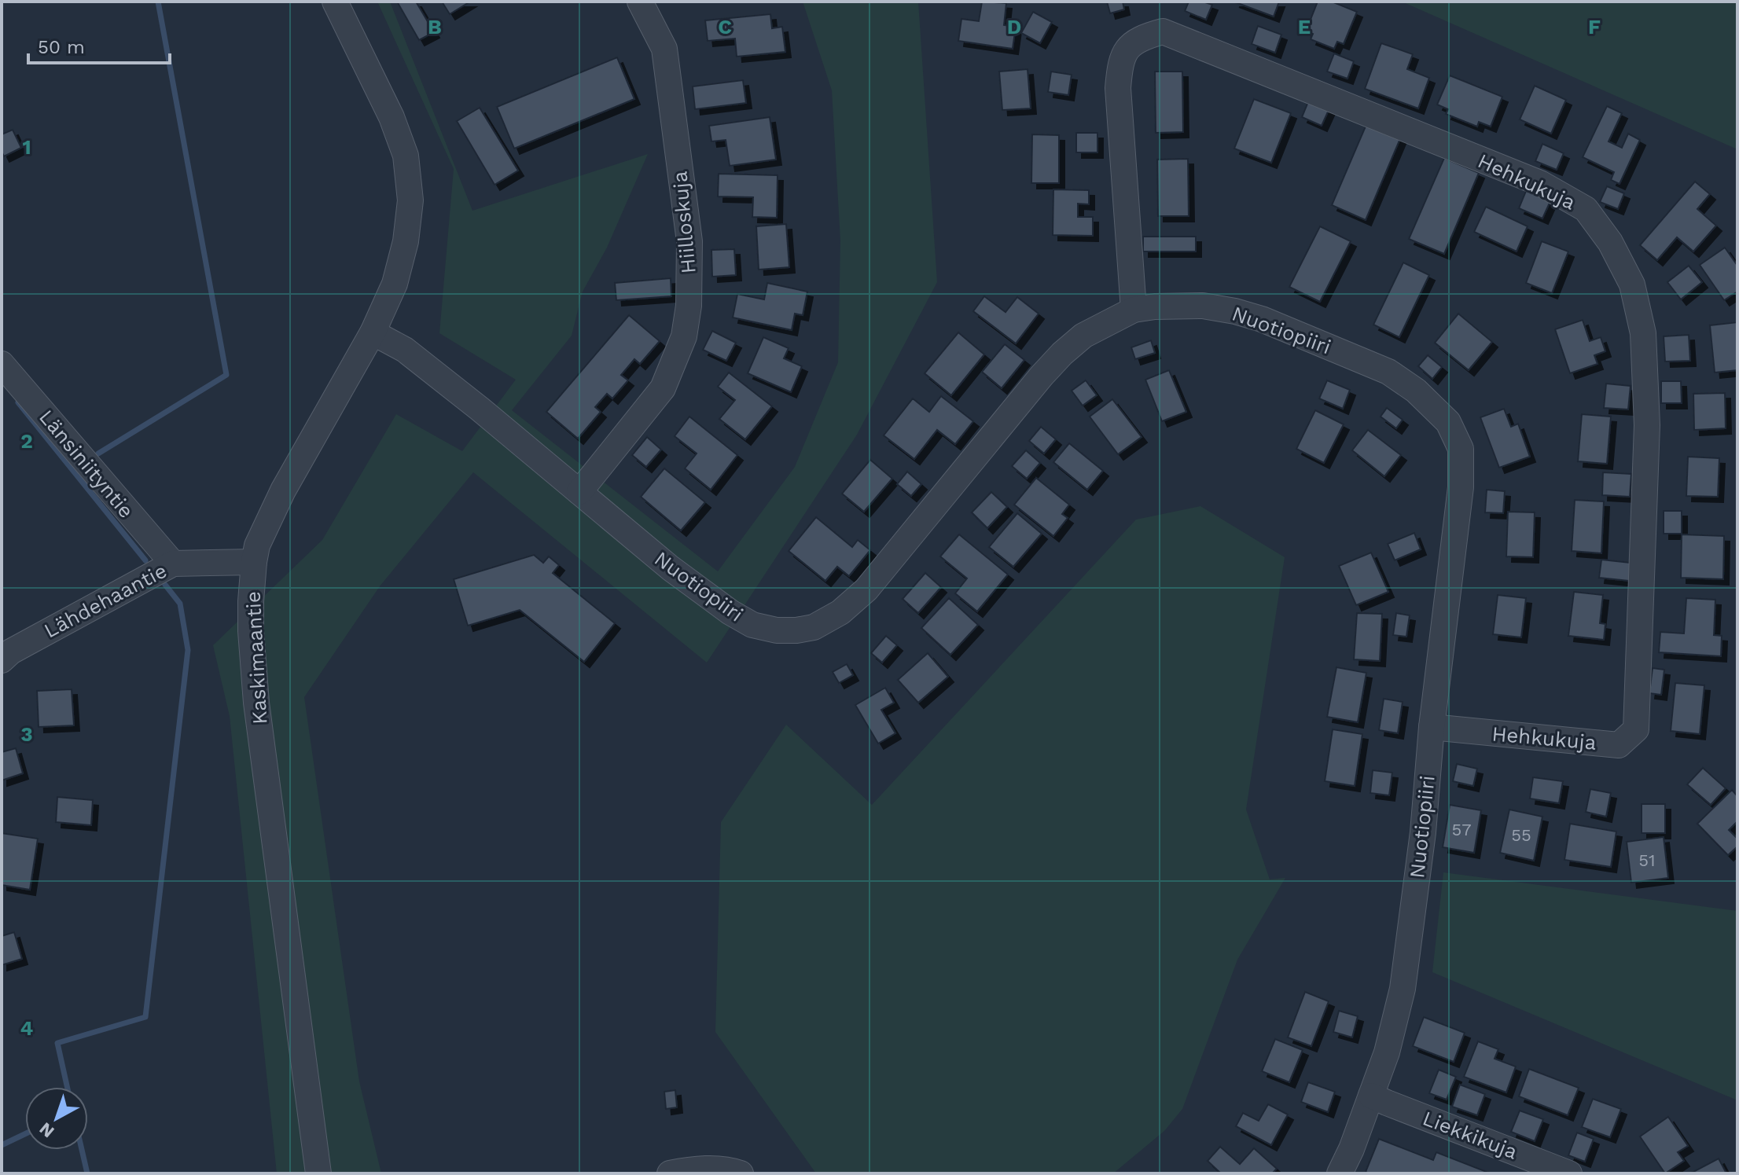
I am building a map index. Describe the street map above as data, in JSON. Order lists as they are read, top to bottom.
{
  "streets": {
    "street": [
      "Hehkukuja",
      "Hiilloskuja",
      "Nuotiopiiri",
      "Länsiniityntie",
      "Lähdehaantie",
      "Kaskimaantie",
      "Liekkikuja"
    ]
  },
  "crossings": [
    ["Hehkukuja", "Nuotiopiiri"],
    ["Hiilloskuja", "Nuotiopiiri"],
    ["Nuotiopiiri", "Kaskimaantie"],
    ["Nuotiopiiri", "Liekkikuja"],
    ["Länsiniityntie", "Lähdehaantie"],
    ["Lähdehaantie", "Kaskimaantie"]
  ],
  "house_numbers": ["57", "55", "51"],
  "scale_bar": "50 m",
  "north": "bottom left",
  "grid": {
    "columns": [
      "B",
      "C",
      "D",
      "E",
      "F"
    ],
    "rows": [
      "1",
      "2",
      "3",
      "4"
    ]
  }
}
